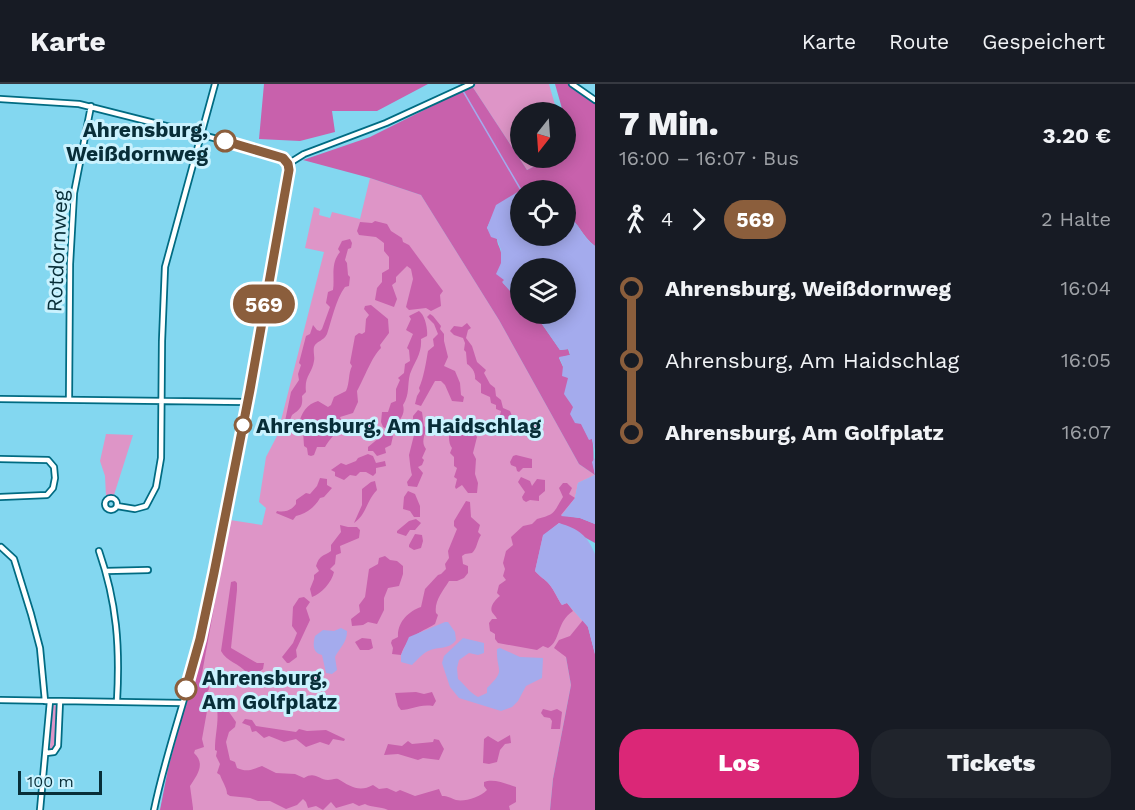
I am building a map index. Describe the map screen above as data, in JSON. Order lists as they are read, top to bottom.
{
  "streets": {
    "street": ["Rotdornweg"]
  },
  "places": ["Ahrensburg, Weißdornweg", "Ahrensburg, Am Haidschlag", "Ahrensburg, Am Golfplatz"],
  "lines": ["bus line 569"],
  "scale_bar": "100 m",
  "north": "bottom",
  "page": {
    "header": "Karte",
    "nav": ["Karte", "Route", "Gespeichert"],
    "on_map": "569",
    "heading": ["7 Min.", "16:00 – 16:07 · Bus", "3.20 €"],
    "legs": ["4", "569", "2 Halte"],
    "list": [
      {
        "name": "Ahrensburg, Weißdornweg",
        "value": "16:04"
      },
      {
        "name": "Ahrensburg, Am Haidschlag",
        "value": "16:05"
      },
      {
        "name": "Ahrensburg, Am Golfplatz",
        "value": "16:07"
      }
    ],
    "buttons": ["Los", "Tickets"],
    "scale": "100 m"
  }
}
